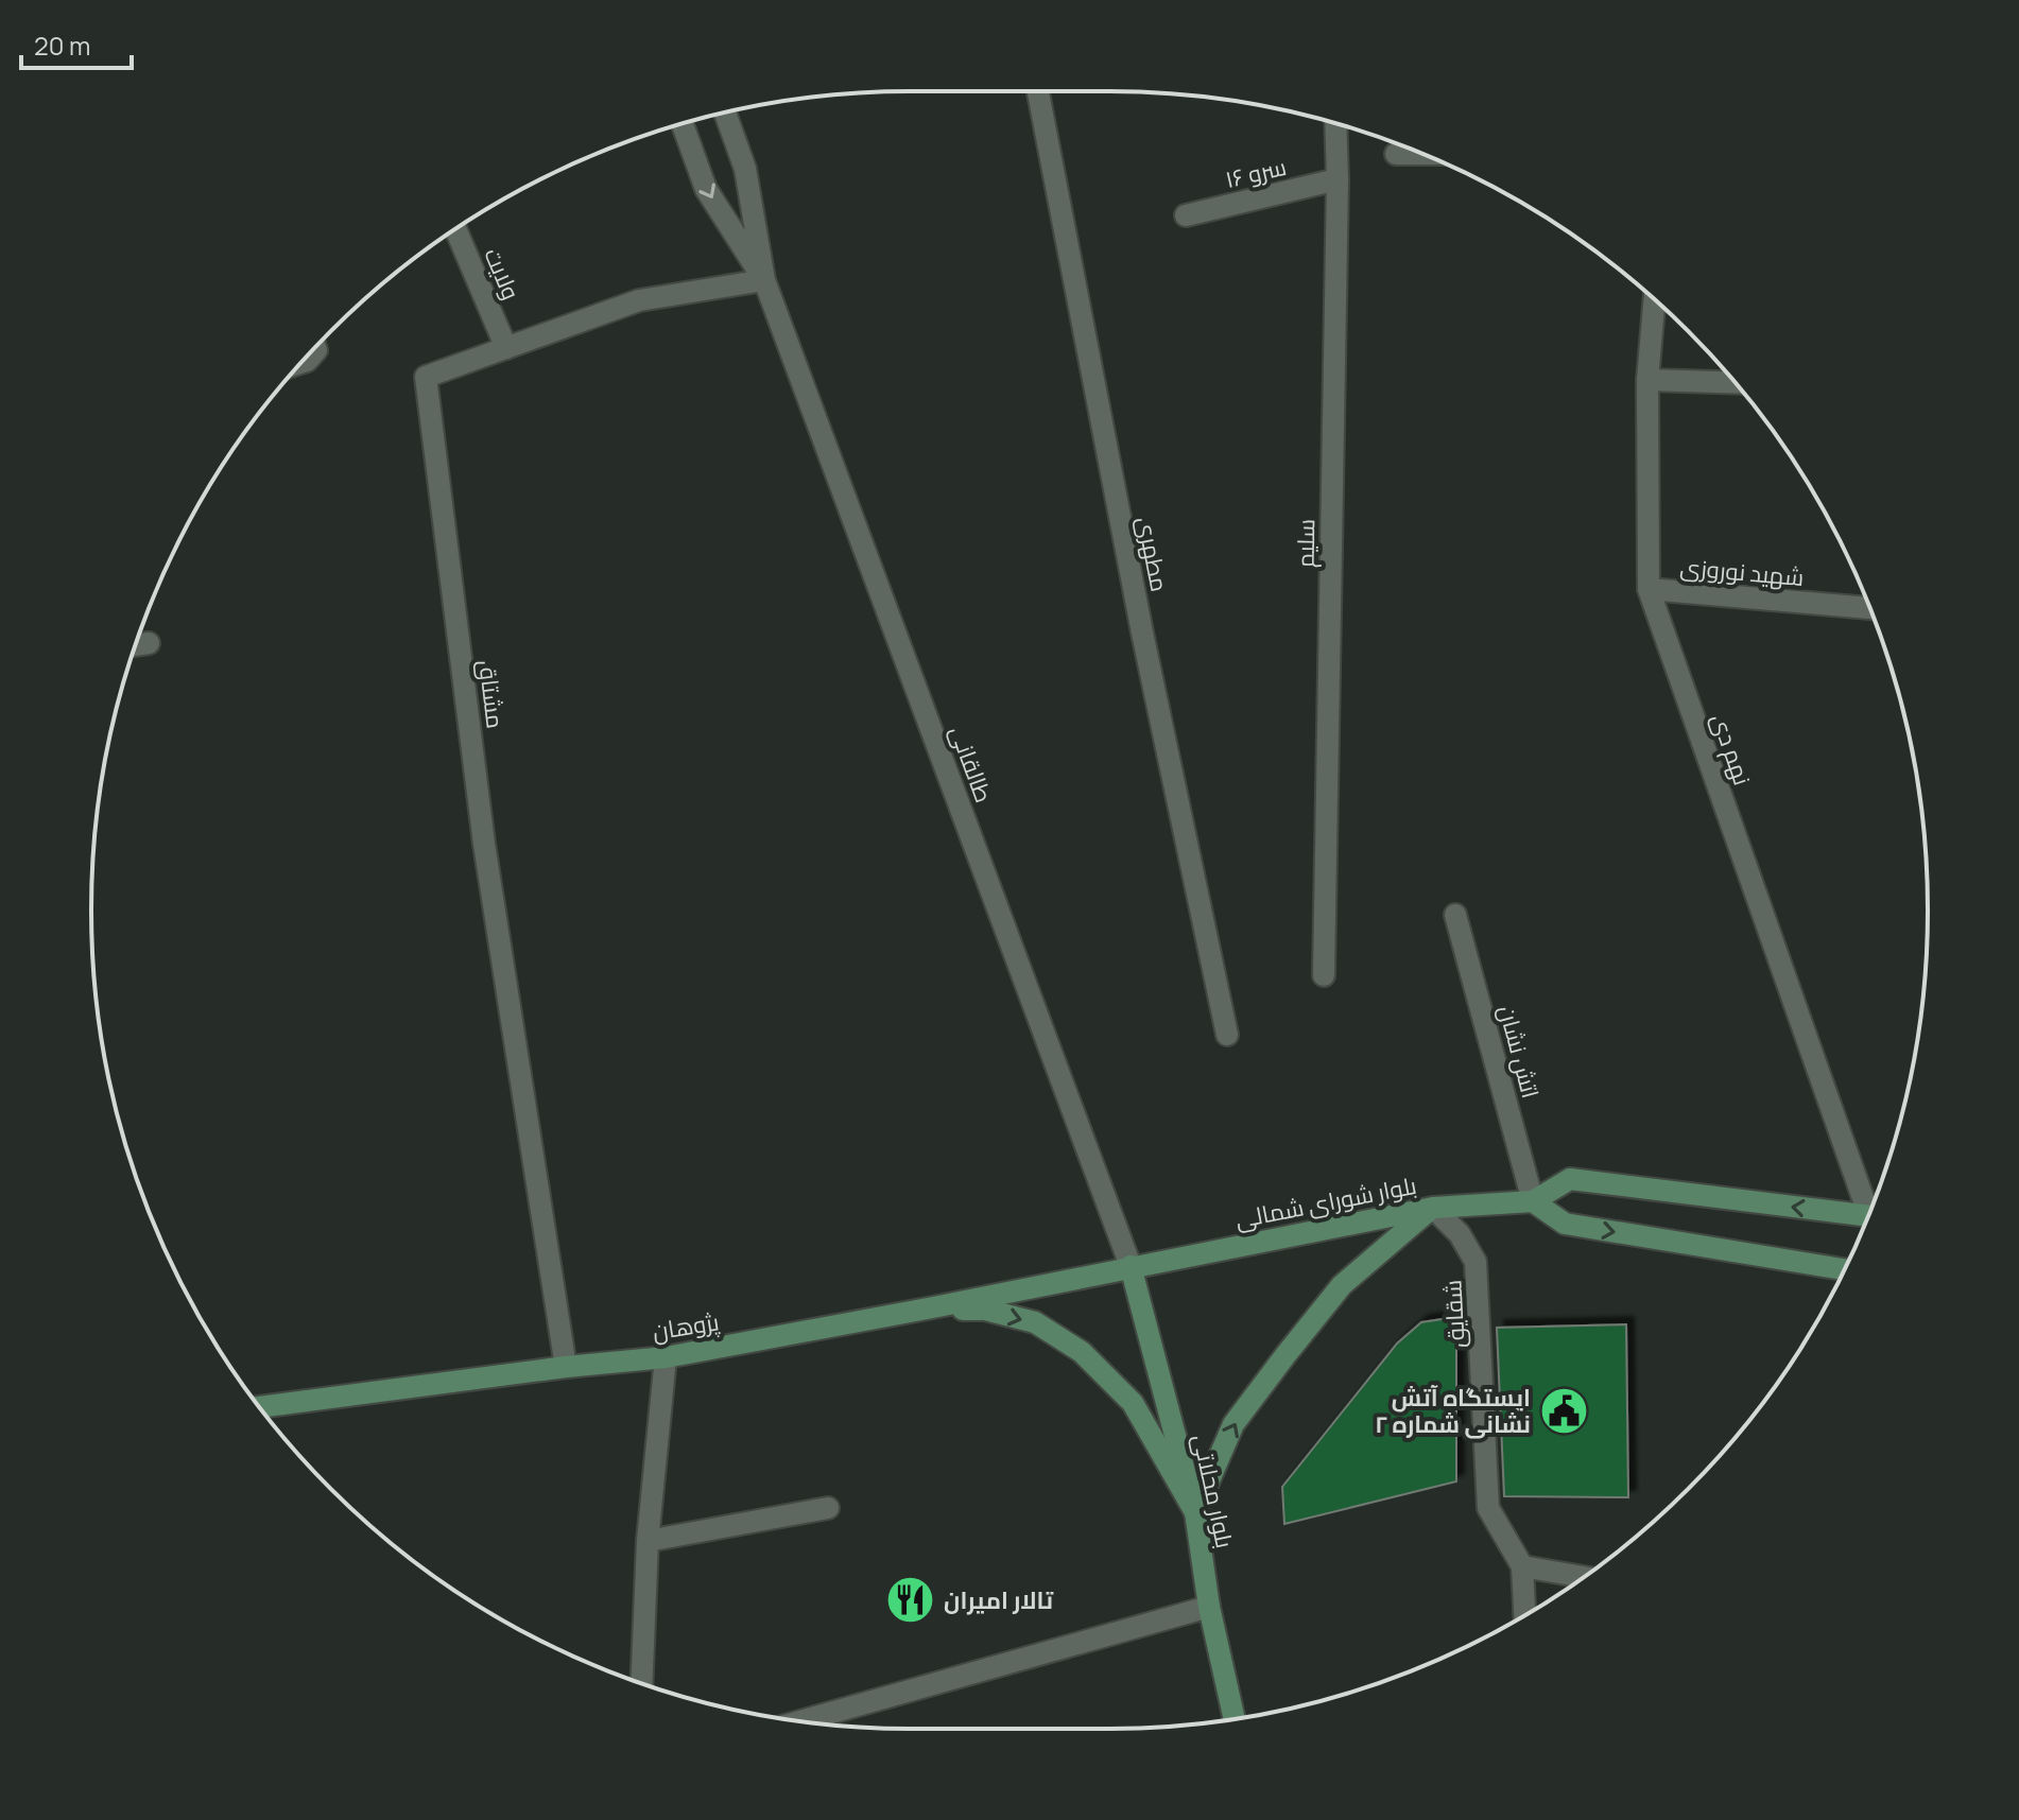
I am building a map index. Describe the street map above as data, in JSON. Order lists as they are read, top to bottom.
{
  "streets": {
    "main road": ["بلوار شورای شمالی", "پژوهان", "بلوار محلاتی"],
    "street": [
      "سرو ۱۶",
      "ولایت",
      "سلیم",
      "مطهری",
      "شهید نوروزی",
      "مشتاق",
      "نهم دی",
      "طالقانی",
      "اتش نشان",
      "شقایق"
    ]
  },
  "crossings": [
    ["سرو ۱۶", "سلیم"],
    ["ولایت", "مشتاق"],
    ["شهید نوروزی", "نهم دی"],
    ["مشتاق", "طالقانی"],
    ["مشتاق", "پژوهان"],
    ["طالقانی", "بلوار شورای شمالی"],
    ["طالقانی", "پژوهان"],
    ["طالقانی", "بلوار محلاتی"],
    ["اتش نشان", "بلوار شورای شمالی"],
    ["بلوار شورای شمالی", "شقایق"],
    ["بلوار شورای شمالی", "پژوهان"],
    ["بلوار شورای شمالی", "بلوار محلاتی"],
    ["پژوهان", "بلوار محلاتی"]
  ],
  "places": {
    "public building": ["ایستگاه آتش نشانی شماره ۲"],
    "restaurant": ["تالار امیران"]
  },
  "scale_bar": "20 m"
}
